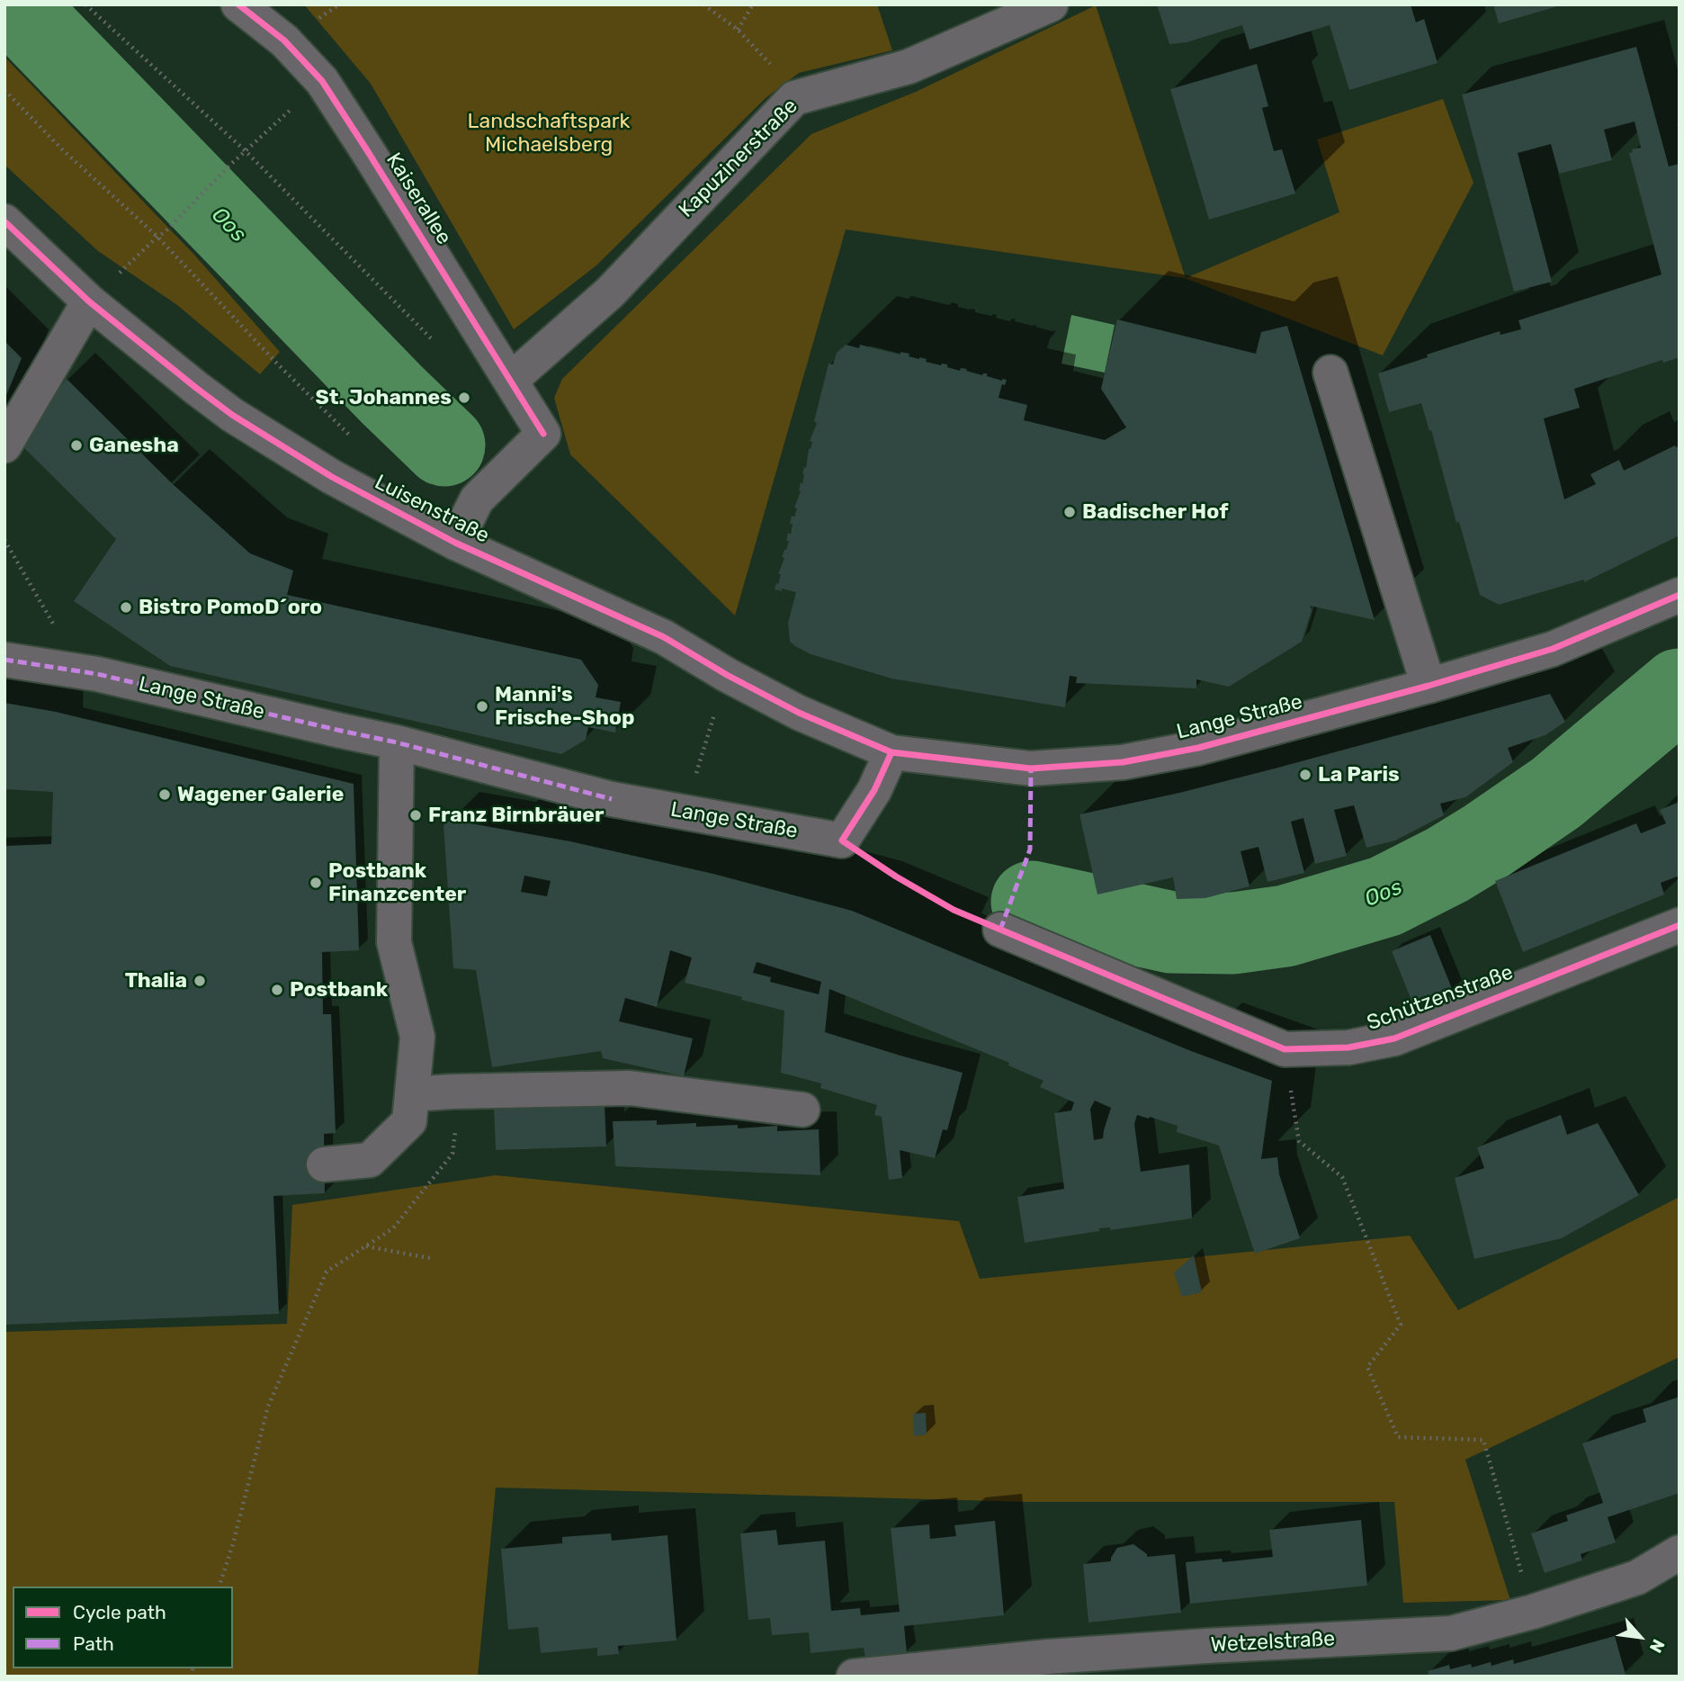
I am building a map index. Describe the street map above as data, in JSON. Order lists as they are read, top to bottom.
{
  "streets": {
    "street": [
      "Kapuzinerstraße",
      "Kaiserallee",
      "Luisenstraße",
      "Lange Straße",
      "Schützenstraße",
      "Wetzelstraße"
    ]
  },
  "crossings": [
    ["Kapuzinerstraße", "Kaiserallee"],
    ["Kaiserallee", "Luisenstraße"],
    ["Luisenstraße", "Lange Straße"]
  ],
  "water": ["Oos"],
  "parks": ["Landschaftspark Michaelsberg"],
  "places": [
    "St. Johannes",
    "Ganesha",
    "Badischer Hof",
    "Bistro PomoD´oro",
    "Manni's Frische-Shop",
    "La Paris",
    "Wagener Galerie",
    "Franz Birnbräuer",
    "Postbank Finanzcenter",
    "Thalia",
    "Postbank"
  ],
  "legend": ["Cycle path", "Path"],
  "north": "bottom right"
}
